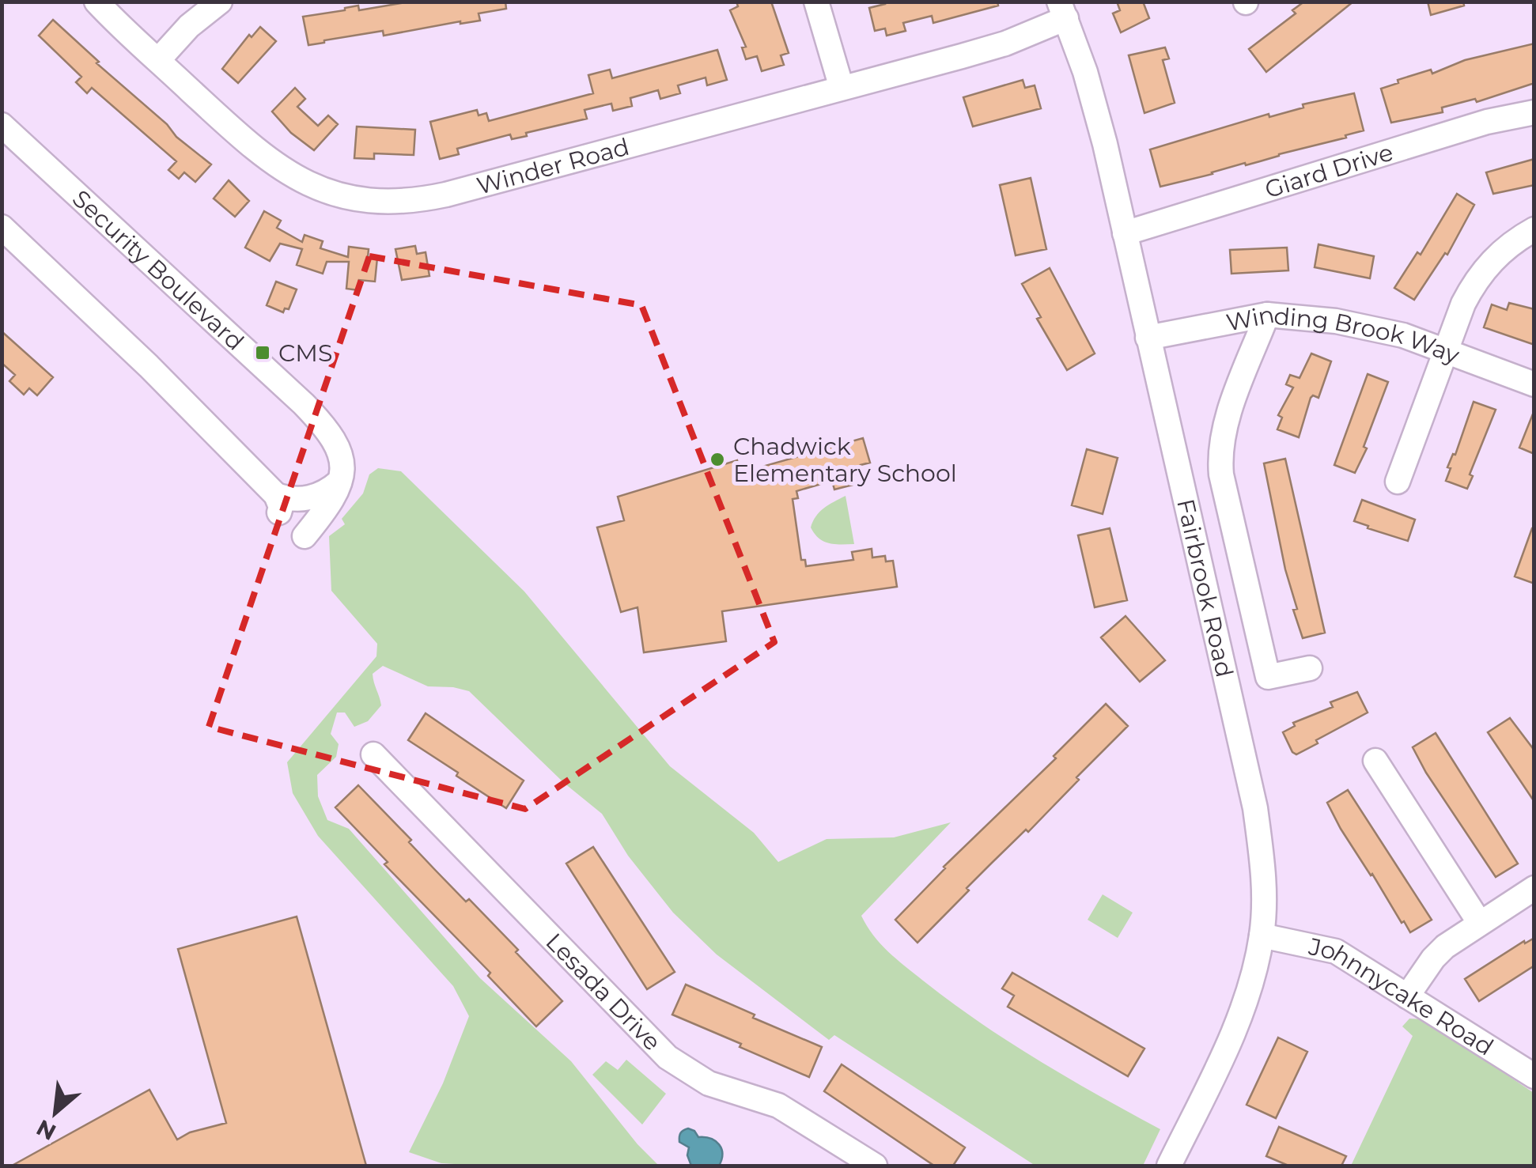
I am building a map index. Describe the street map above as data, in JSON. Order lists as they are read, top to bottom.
{
  "streets": {
    "street": [
      "Winder Road",
      "Giard Drive",
      "Security Boulevard",
      "Winding Brook Way",
      "Fairbrook Road",
      "Lesada Drive",
      "Johnnycake Road"
    ]
  },
  "crossings": [
    ["Winder Road", "Fairbrook Road"],
    ["Giard Drive", "Fairbrook Road"],
    ["Winding Brook Way", "Fairbrook Road"],
    ["Fairbrook Road", "Johnnycake Road"]
  ],
  "places": {
    "transit": ["CMS"],
    "other": ["Chadwick Elementary School"]
  },
  "north": "bottom left"
}
